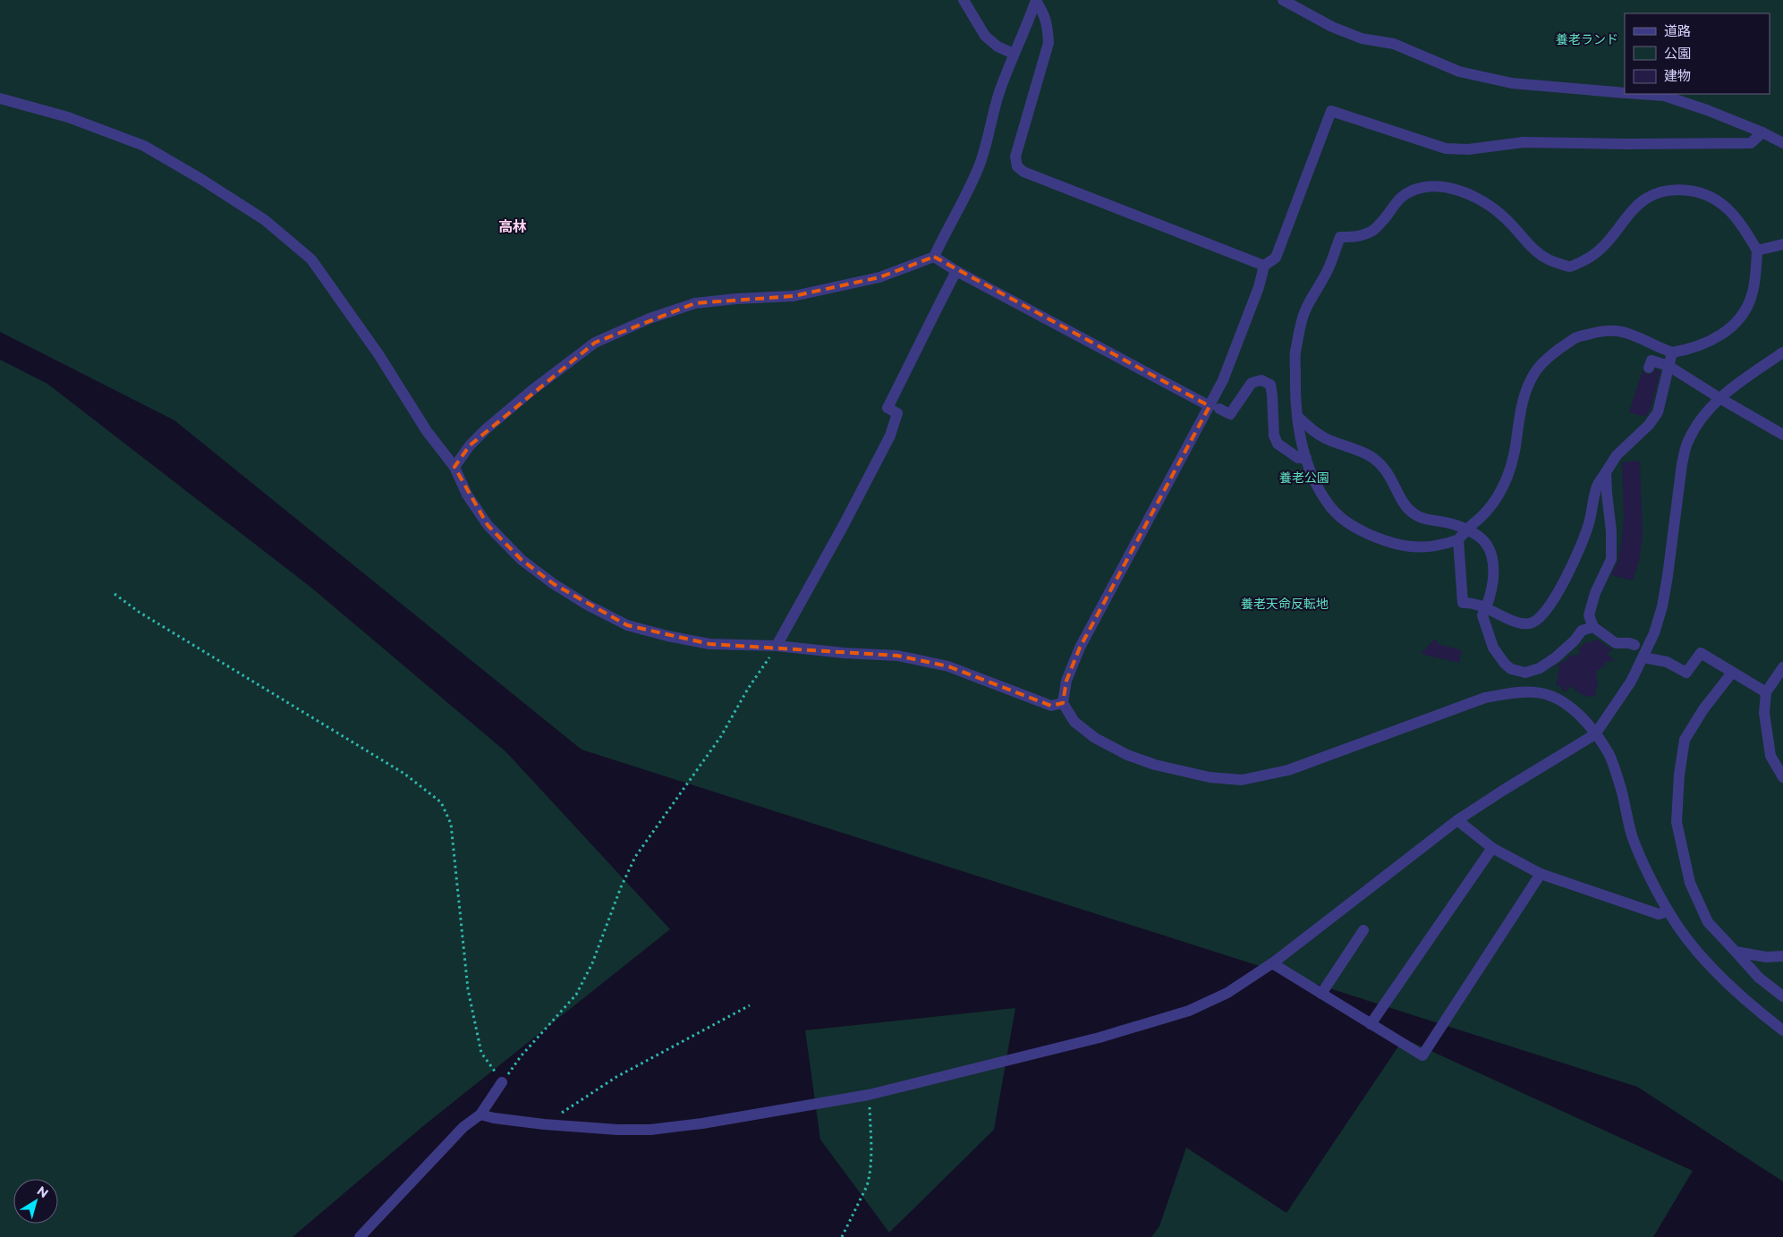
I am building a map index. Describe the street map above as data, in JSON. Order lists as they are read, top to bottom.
{
  "districts": ["高林"],
  "parks": ["養老ランド", "養老公園", "養老天命反転地"],
  "legend": ["道路", "公園", "建物"],
  "north": "top right"
}
